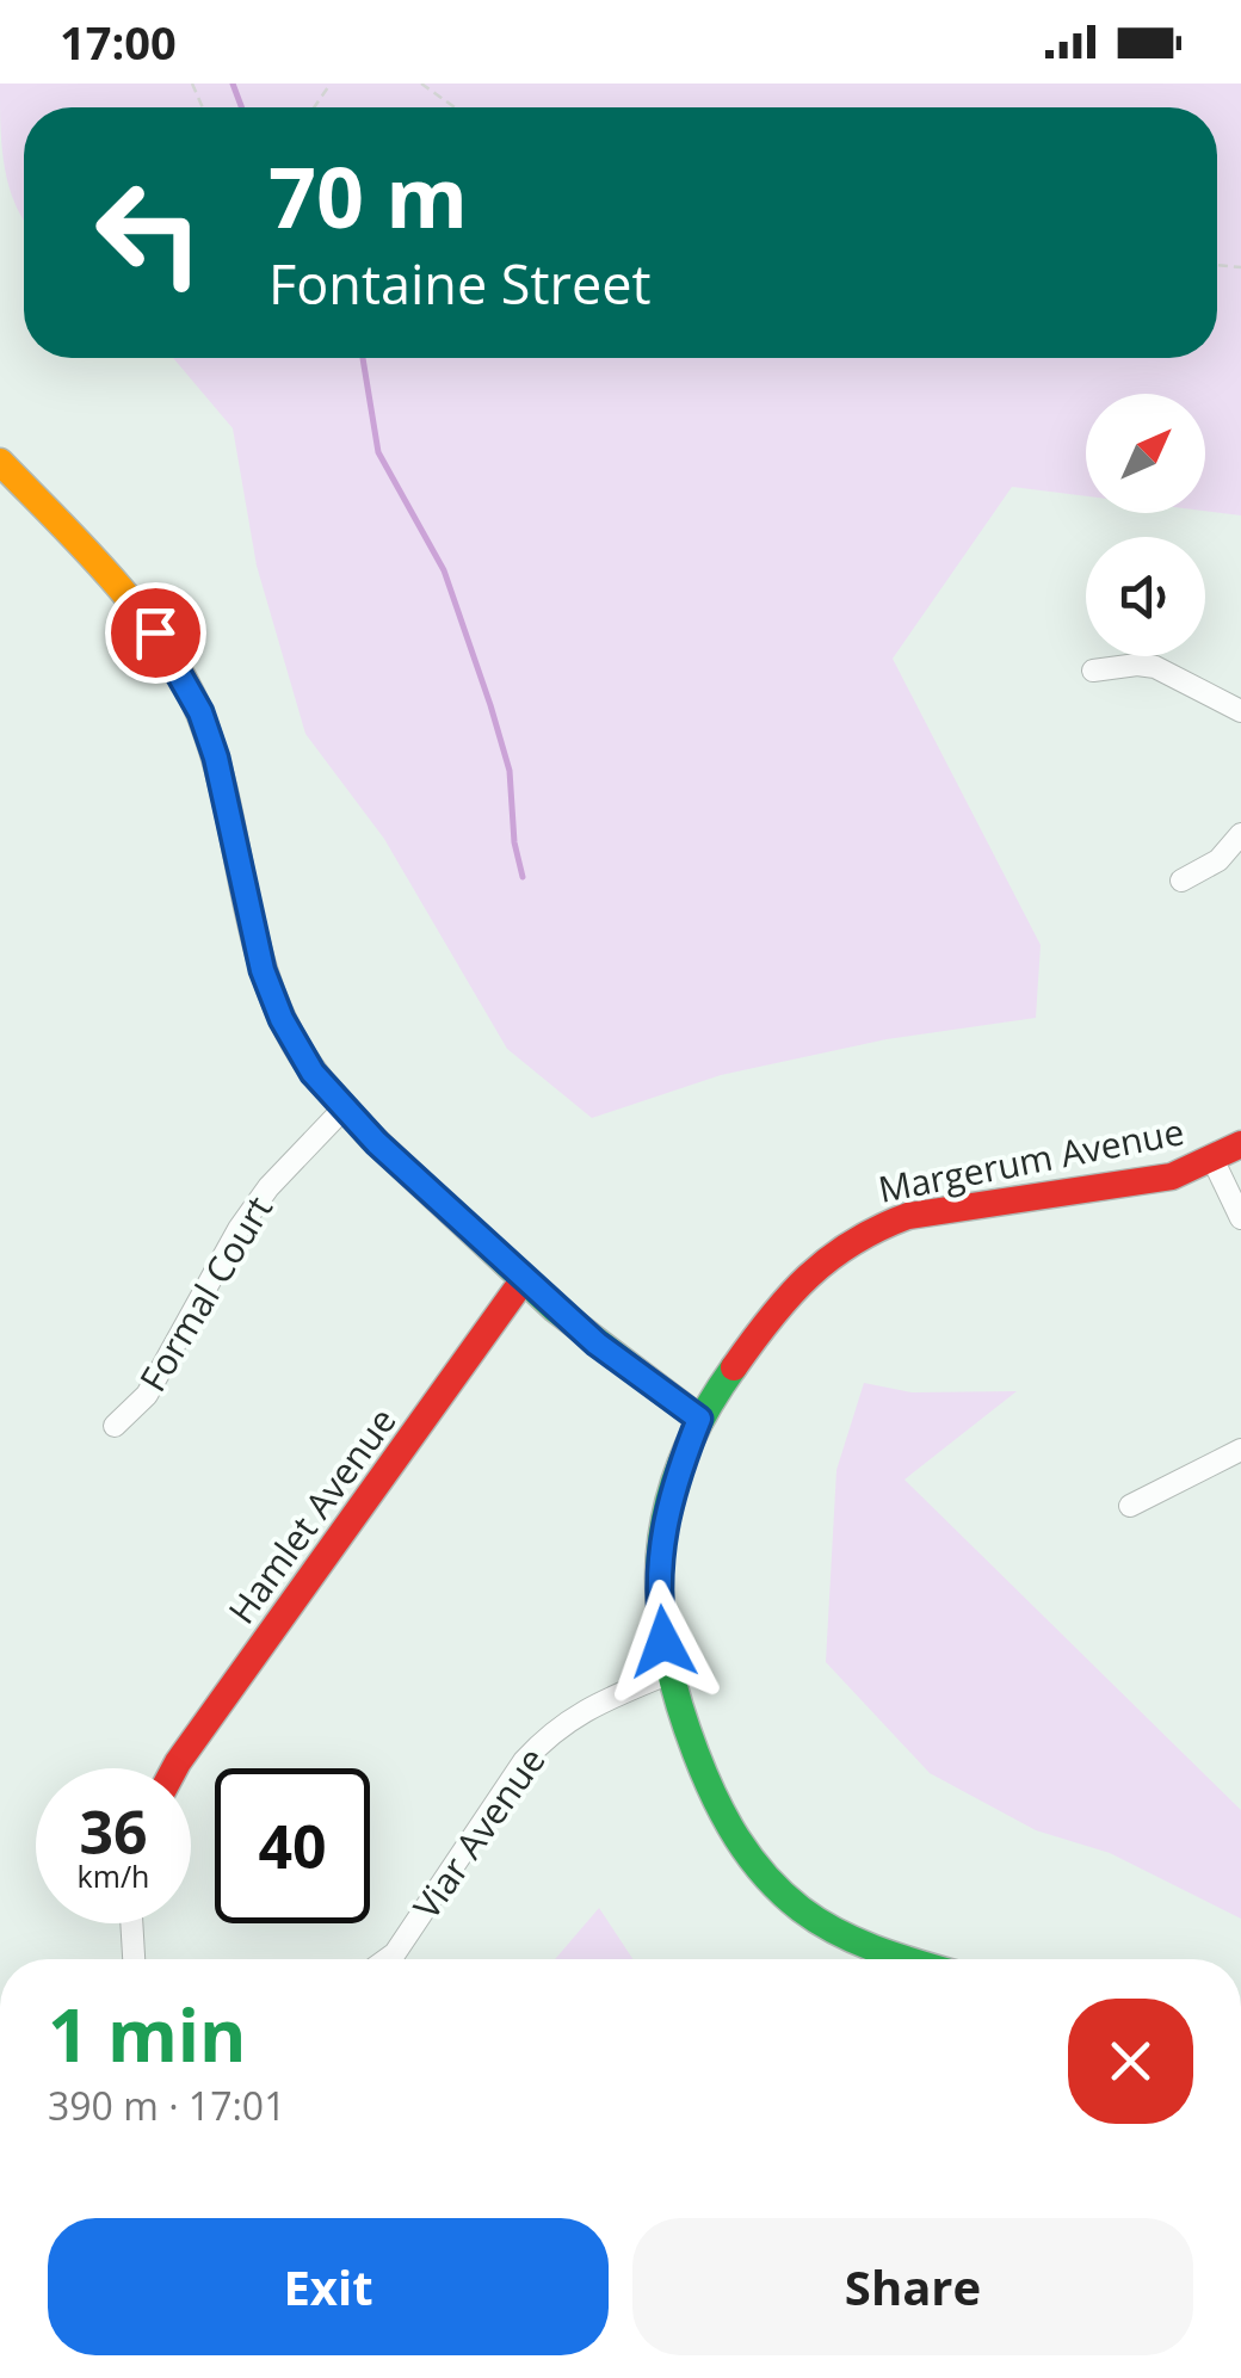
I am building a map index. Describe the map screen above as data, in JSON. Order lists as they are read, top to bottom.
{
  "streets": {
    "street": [
      "Margerum Avenue",
      "Formal Court",
      "Hamlet Avenue",
      "Viar Avenue"
    ]
  },
  "crossings": [
    ["Margerum Avenue", "Viar Avenue"]
  ],
  "north": "top right",
  "page": {
    "status": "17:00",
    "turn": ["70 m", "Fontaine Street"],
    "speed": "36 km/h",
    "limit": "40",
    "heading": ["1 min", "390 m · 17:01"],
    "buttons": ["Exit", "Share"]
  }
}
